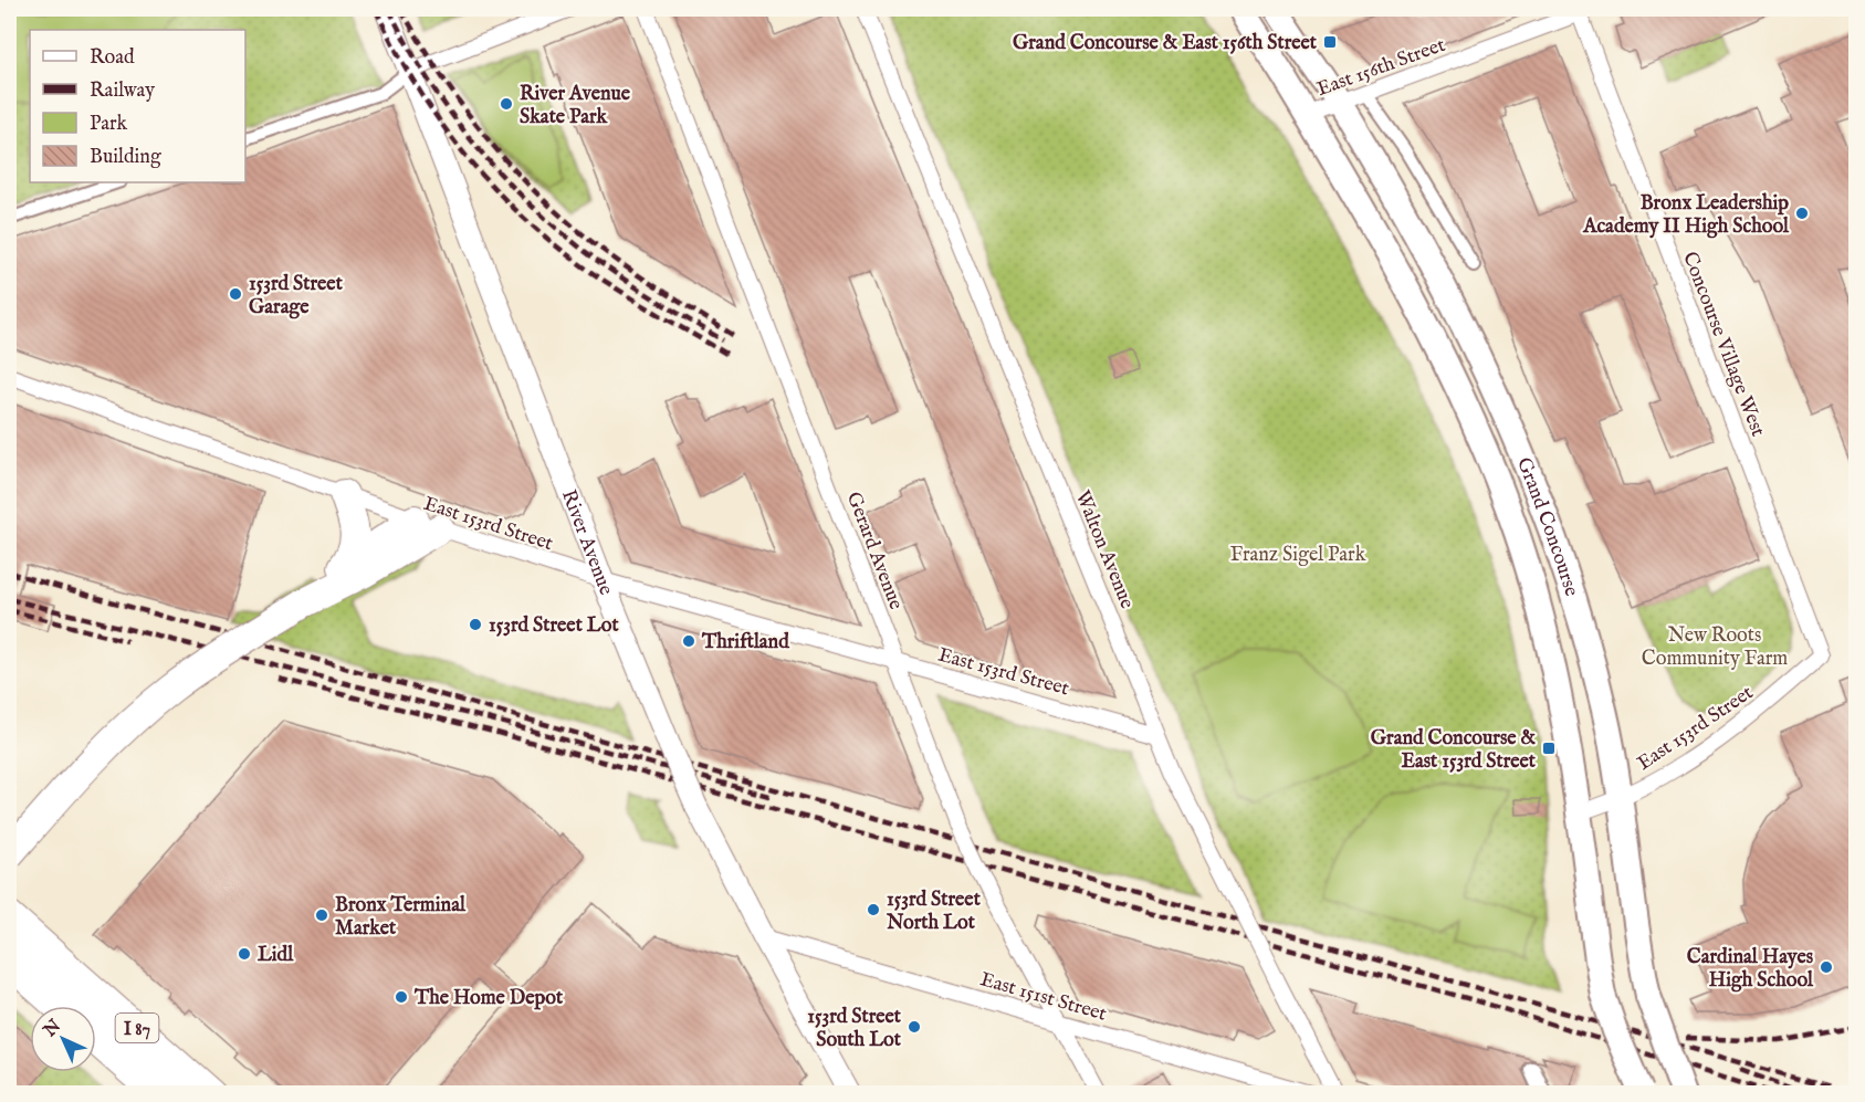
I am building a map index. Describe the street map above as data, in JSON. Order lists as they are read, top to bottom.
{
  "streets": {
    "highway": ["I 87"],
    "main road": ["Grand Concourse", "River Avenue"],
    "street": [
      "East 156th Street",
      "Concourse Village West",
      "East 153rd Street",
      "Walton Avenue",
      "Gerard Avenue",
      "East 151st Street"
    ]
  },
  "crossings": [
    ["East 156th Street", "Concourse Village West"],
    ["East 156th Street", "Grand Concourse"],
    ["Concourse Village West", "East 153rd Street"],
    ["East 153rd Street", "Grand Concourse"],
    ["East 153rd Street", "River Avenue"],
    ["East 153rd Street", "Walton Avenue"],
    ["East 153rd Street", "Gerard Avenue"],
    ["River Avenue", "East 151st Street"],
    ["Gerard Avenue", "East 151st Street"]
  ],
  "parks": ["Franz Sigel Park", "New Roots Community Farm"],
  "places": {
    "transit": ["Grand Concourse & East 156th Street", "Grand Concourse & East 153rd Street"],
    "other": [
      "River Avenue Skate Park",
      "Bronx Leadership Academy II High School",
      "153rd Street Garage",
      "153rd Street Lot",
      "Thriftland",
      "153rd Street North Lot",
      "Bronx Terminal Market",
      "Lidl",
      "Cardinal Hayes High School",
      "The Home Depot",
      "153rd Street South Lot"
    ]
  },
  "legend": [
    "Road",
    "Railway",
    "Park",
    "Building"
  ],
  "north": "top left"
}
